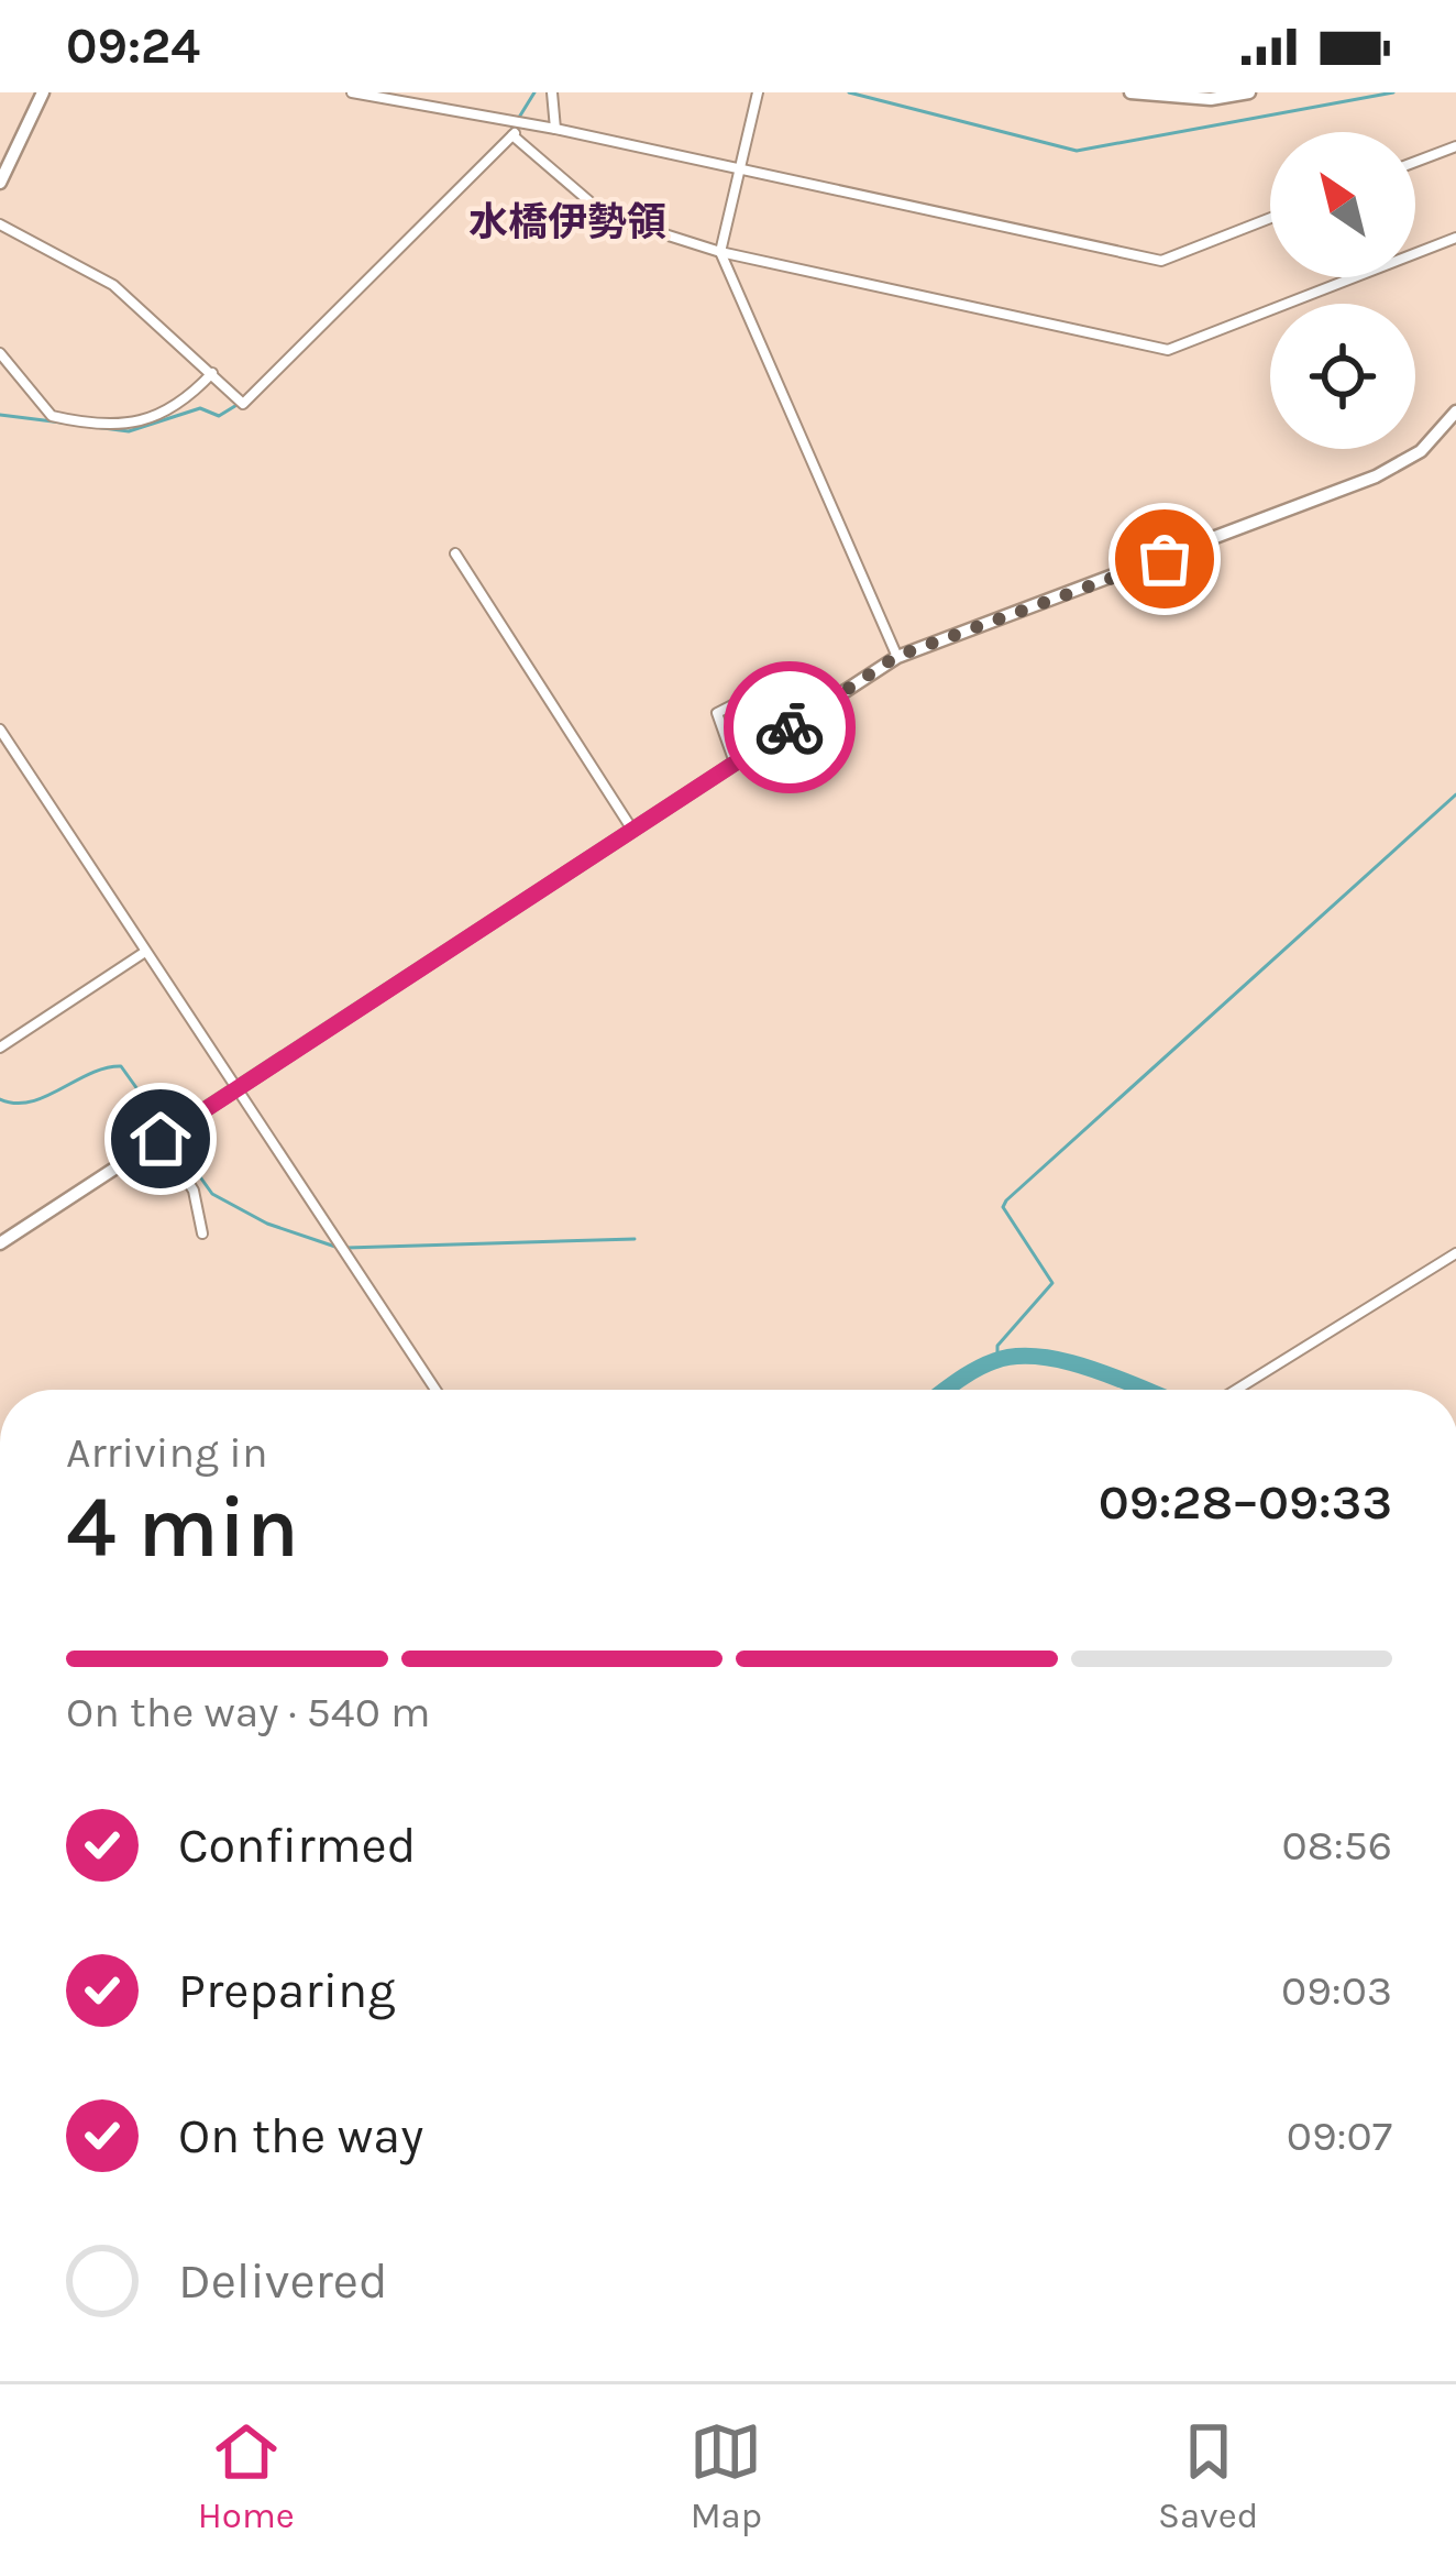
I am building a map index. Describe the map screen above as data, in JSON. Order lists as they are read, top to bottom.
{
  "districts": ["水橋伊勢領"],
  "north": "top left",
  "page": {
    "status": "09:24",
    "heading": ["4 min", "Arriving in", "09:28–09:33"],
    "bar": "On the way · 540 m",
    "list": [
      ["Confirmed", "08:56"],
      ["Preparing", "09:03"],
      ["On the way", "09:07"],
      "Delivered"
    ],
    "tabs": ["Home", "Map", "Saved"]
  }
}
